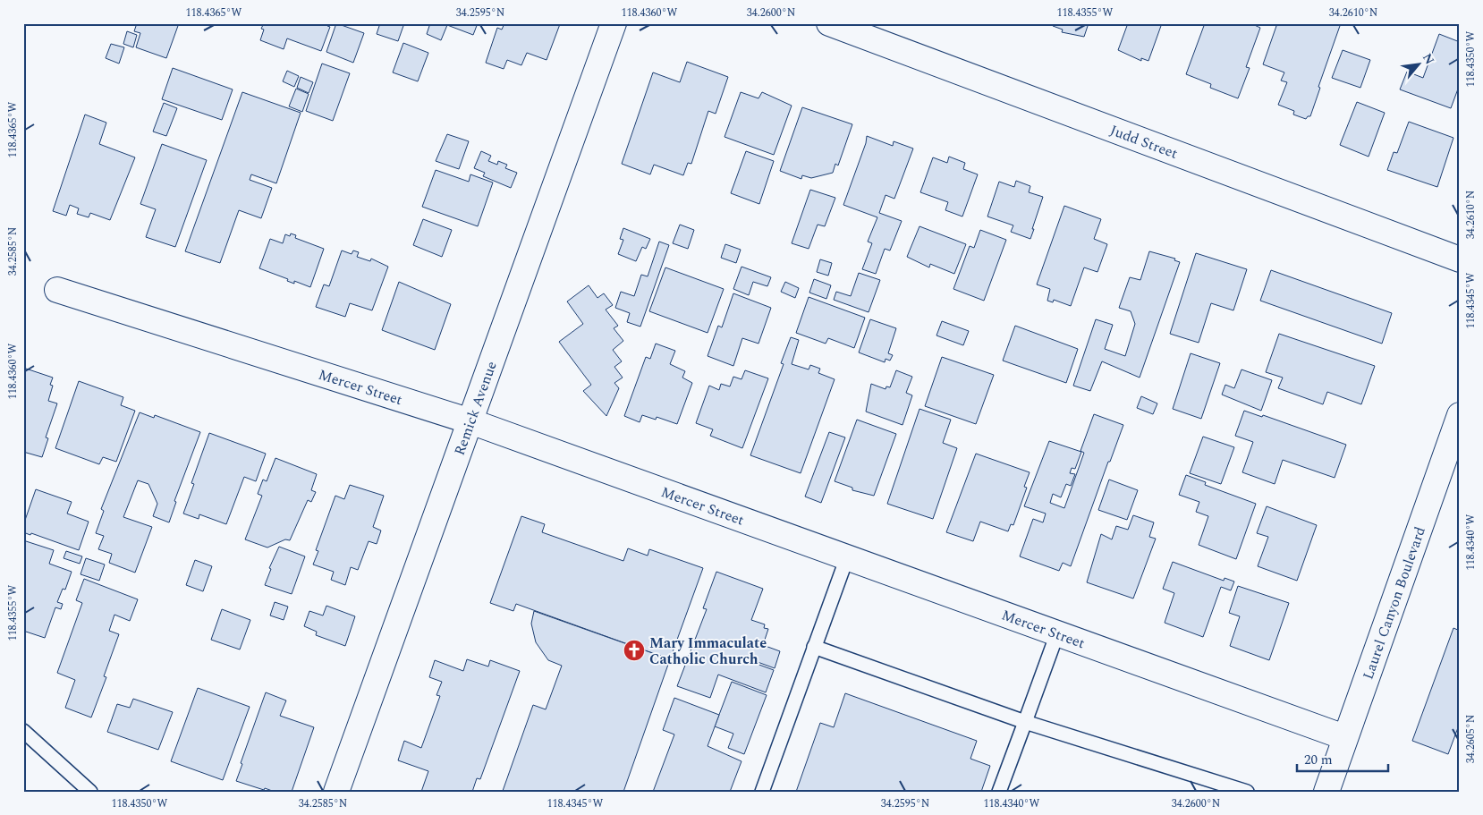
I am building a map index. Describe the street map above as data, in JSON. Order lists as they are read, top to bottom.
{
  "streets": {
    "street": [
      "Judd Street",
      "Mercer Street",
      "Remick Avenue",
      "Laurel Canyon Boulevard"
    ]
  },
  "crossings": [
    ["Mercer Street", "Remick Avenue"],
    ["Mercer Street", "Laurel Canyon Boulevard"]
  ],
  "places": {
    "church": ["Mary Immaculate Catholic Church"]
  },
  "scale_bar": "20 m",
  "north": "top right",
  "coordinates": [
    "118.4365°W",
    "34.2595°N",
    "118.4360°W",
    "34.2600°N",
    "118.4355°W",
    "34.2610°N",
    "118.4350°W",
    "34.2585°N",
    "118.4345°W",
    "118.4340°W",
    "34.2605°N"
  ]
}
